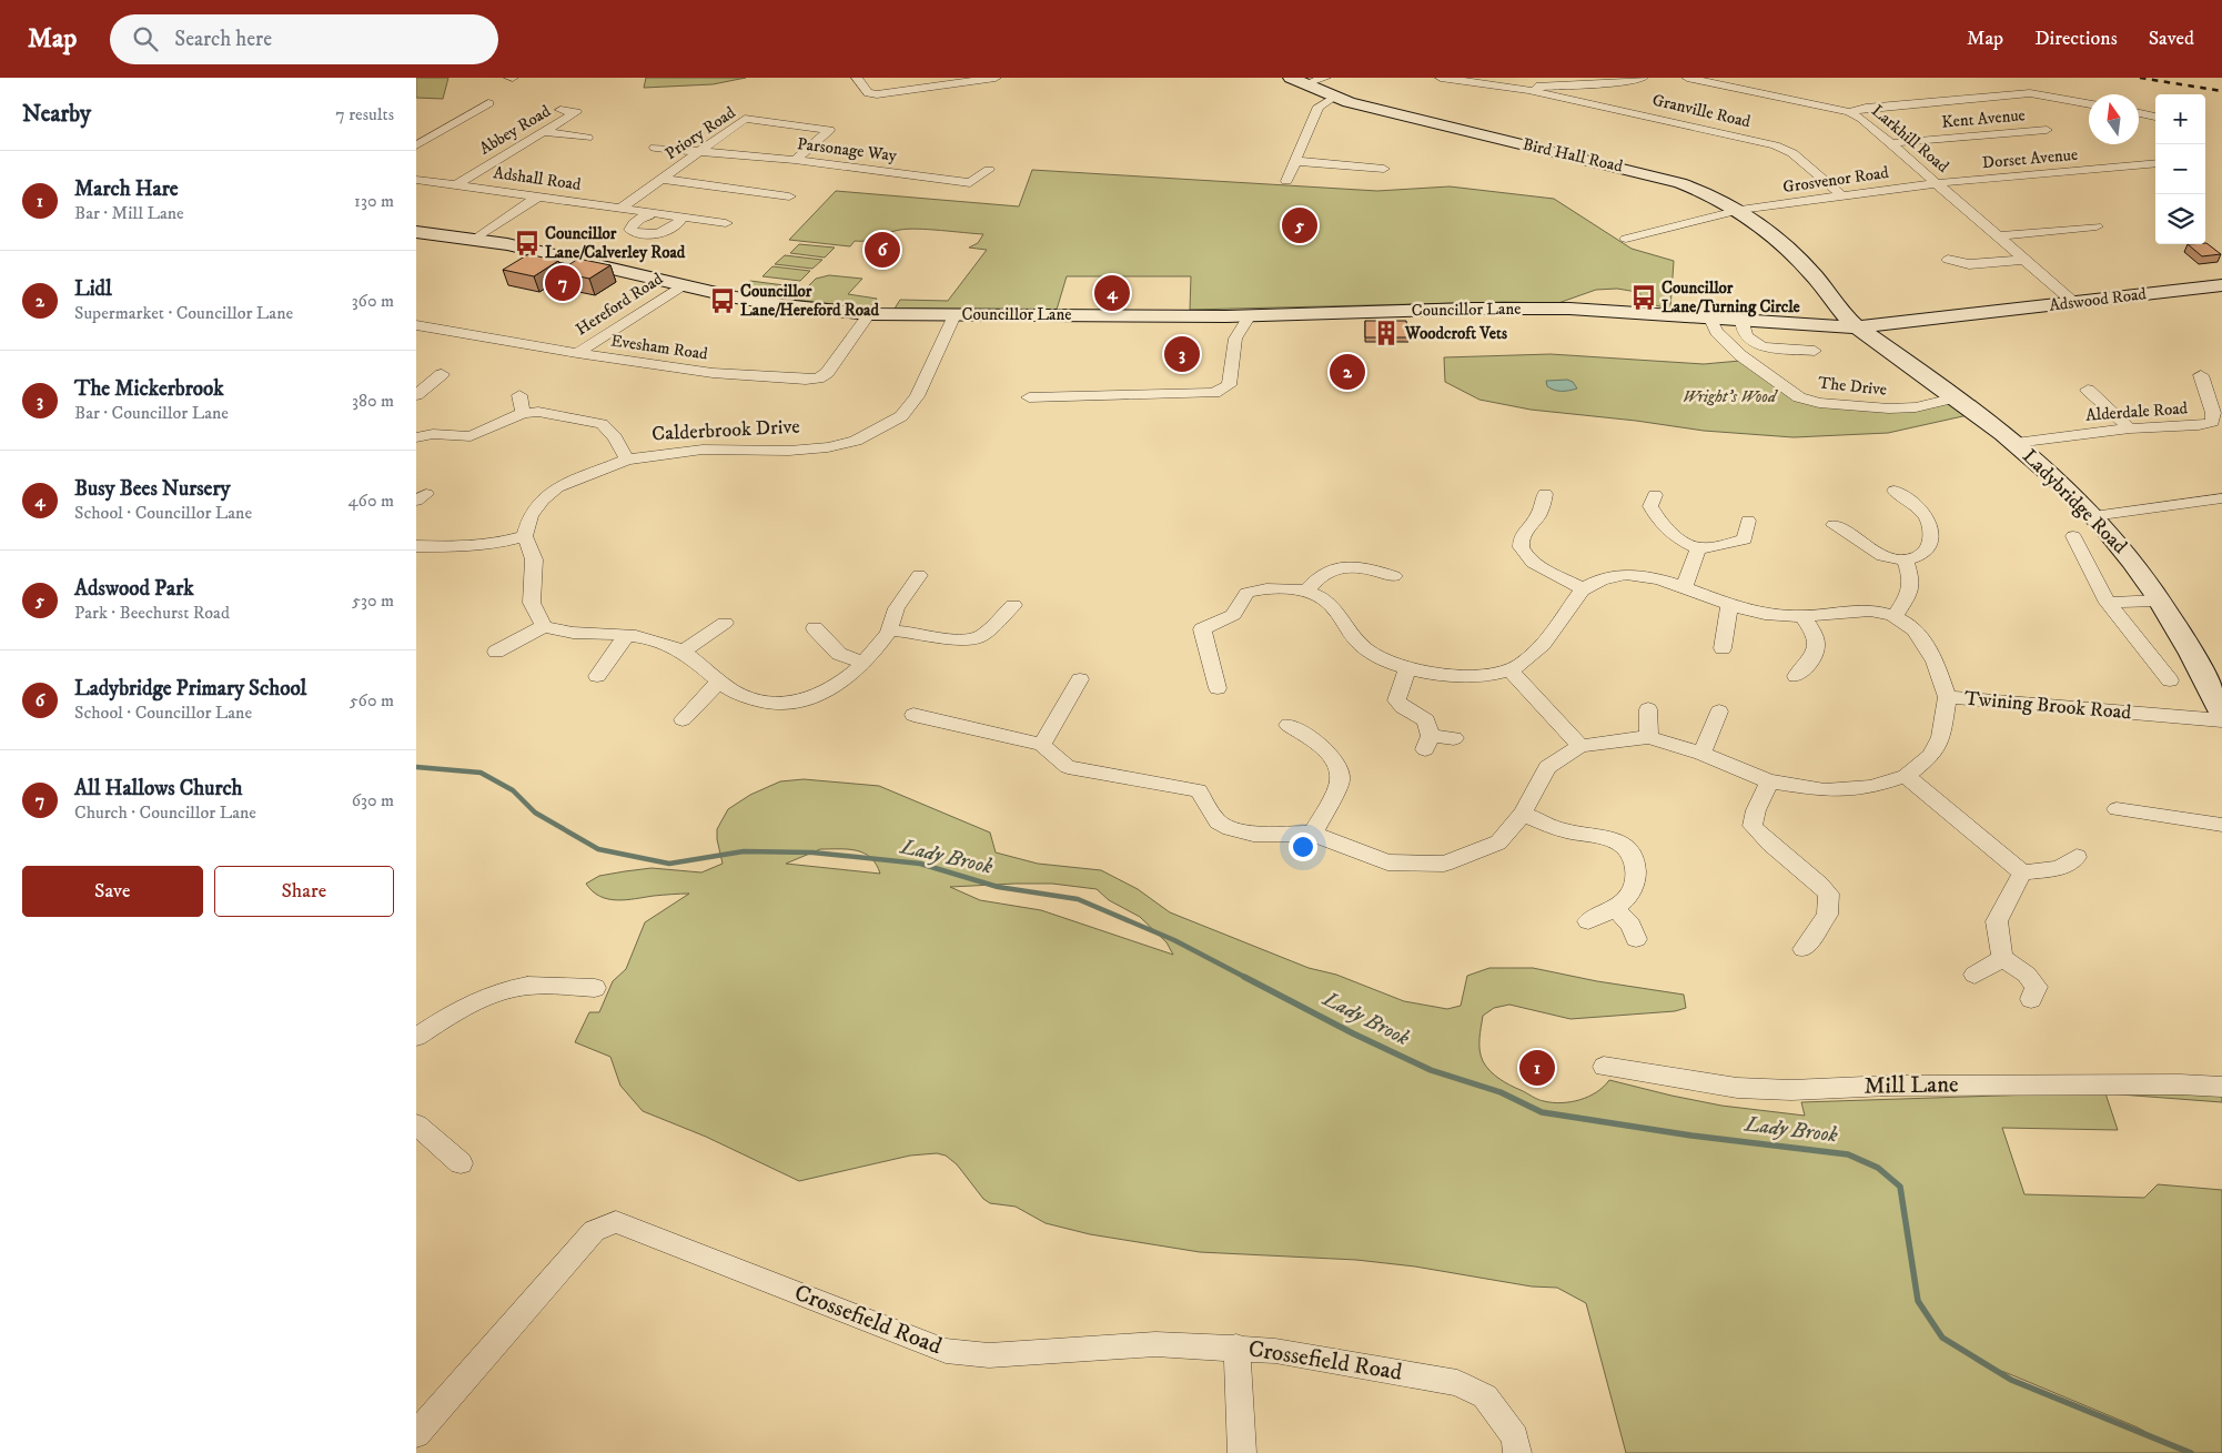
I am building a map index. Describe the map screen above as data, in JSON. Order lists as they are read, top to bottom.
{
  "streets": {
    "street": [
      "Granville Road",
      "Kent Avenue",
      "Abbey Road",
      "Priory Road",
      "Larkhill Road",
      "Parsonage Way",
      "Bird Hall Road",
      "Dorset Avenue",
      "Adshall Road",
      "Grosvenor Road",
      "Adswood Road",
      "Hereford Road",
      "Councillor Lane",
      "Evesham Road",
      "The Drive",
      "Alderdale Road",
      "Calderbrook Drive",
      "Ladybridge Road",
      "Twining Brook Road",
      "Mill Lane",
      "Crossefield Road"
    ]
  },
  "crossings": [
    ["Granville Road", "Grosvenor Road"],
    ["Kent Avenue", "Larkhill Road"],
    ["Abbey Road", "Adshall Road"],
    ["Priory Road", "Parsonage Way"],
    ["Priory Road", "Adshall Road"],
    ["Larkhill Road", "Dorset Avenue"],
    ["Larkhill Road", "Grosvenor Road"],
    ["Larkhill Road", "Adswood Road"],
    ["Bird Hall Road", "Grosvenor Road"],
    ["Bird Hall Road", "Adswood Road"],
    ["Bird Hall Road", "Councillor Lane"],
    ["Bird Hall Road", "Ladybridge Road"],
    ["Dorset Avenue", "Grosvenor Road"],
    ["Adswood Road", "Councillor Lane"],
    ["Adswood Road", "Ladybridge Road"],
    ["Hereford Road", "Councillor Lane"],
    ["Hereford Road", "Evesham Road"],
    ["Councillor Lane", "Evesham Road"],
    ["Councillor Lane", "The Drive"],
    ["Councillor Lane", "Calderbrook Drive"],
    ["Councillor Lane", "Ladybridge Road"],
    ["The Drive", "Ladybridge Road"],
    ["Alderdale Road", "Ladybridge Road"]
  ],
  "water": ["Lady Brook"],
  "parks": ["Wright's Wood"],
  "places": {
    "bus stop": ["Councillor Lane/Calverley Road", "Councillor Lane/Turning Circle", "Councillor Lane/Hereford Road"],
    "building": ["Woodcroft Vets"]
  },
  "north": "top",
  "page": {
    "header": "Map",
    "search": "Search here",
    "nav": ["Map", "Directions", "Saved"],
    "heading": ["Nearby", "7 results"],
    "map_buttons": ["+", "−"],
    "list": [
      {
        "mark": "1",
        "name": "March Hare",
        "note": "Bar · Mill Lane",
        "value": "130 m"
      },
      {
        "mark": "2",
        "name": "Lidl",
        "note": "Supermarket · Councillor Lane",
        "value": "360 m"
      },
      {
        "mark": "3",
        "name": "The Mickerbrook",
        "note": "Bar · Councillor Lane",
        "value": "380 m"
      },
      {
        "mark": "4",
        "name": "Busy Bees Nursery",
        "note": "School · Councillor Lane",
        "value": "460 m"
      },
      {
        "mark": "5",
        "name": "Adswood Park",
        "note": "Park · Beechurst Road",
        "value": "530 m"
      },
      {
        "mark": "6",
        "name": "Ladybridge Primary School",
        "note": "School · Councillor Lane",
        "value": "560 m"
      },
      {
        "mark": "7",
        "name": "All Hallows Church",
        "note": "Church · Councillor Lane",
        "value": "630 m"
      }
    ],
    "pins": [
      "5",
      "6",
      "7",
      "4",
      "3",
      "2",
      "1"
    ],
    "buttons": ["Save", "Share"]
  }
}
